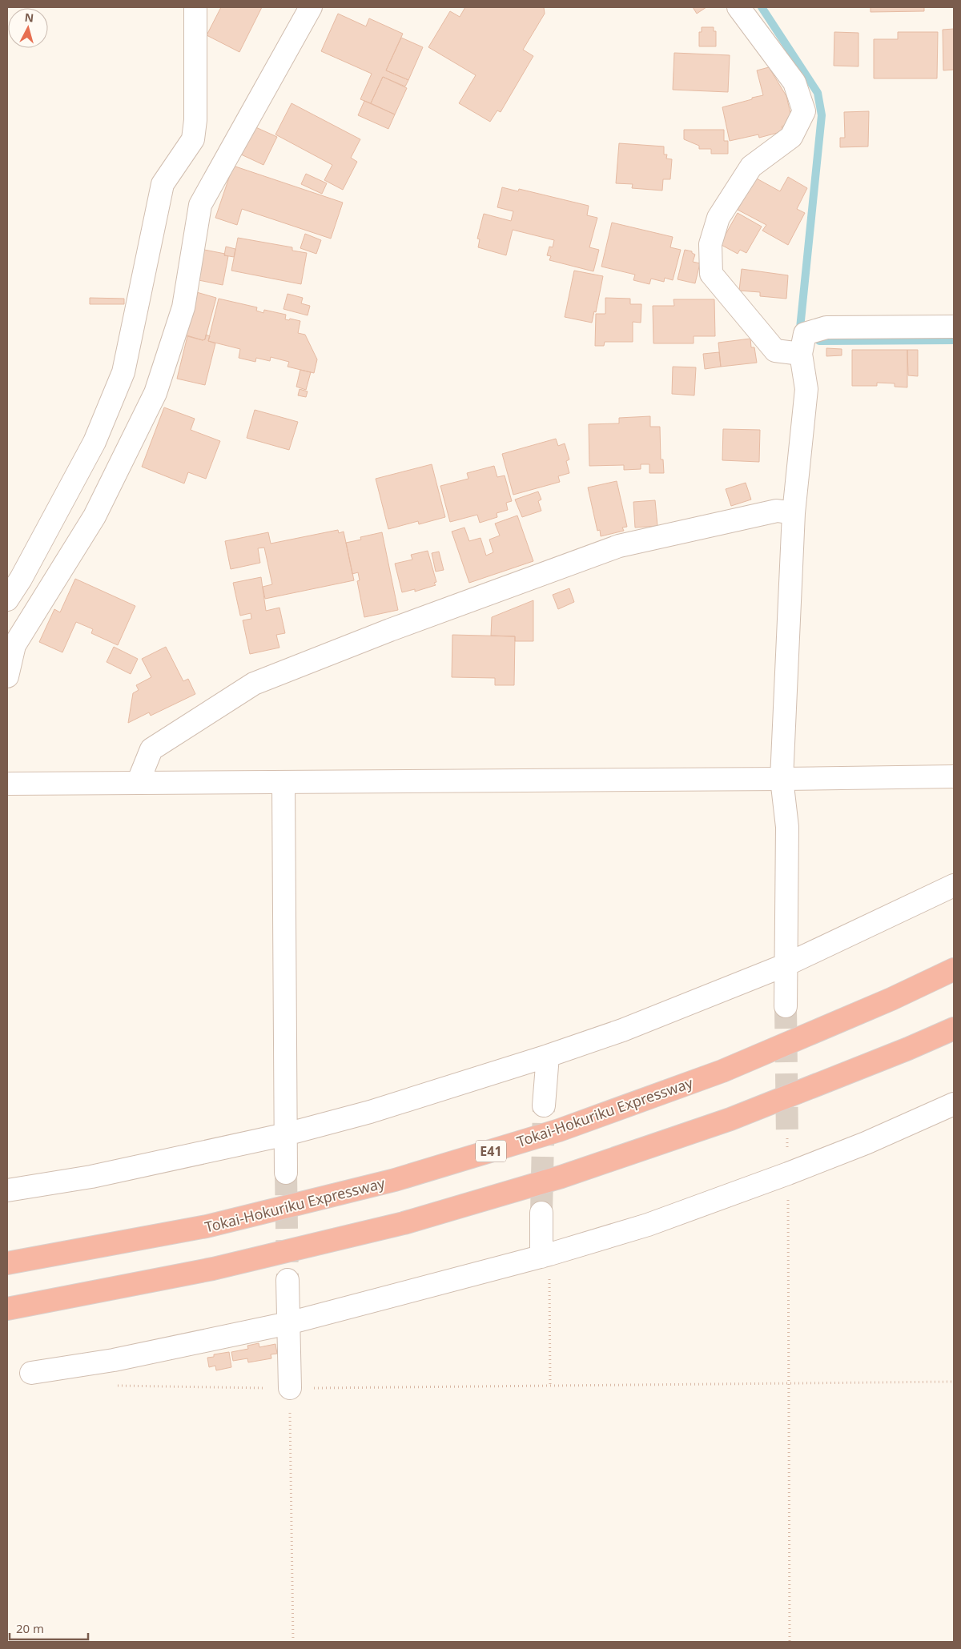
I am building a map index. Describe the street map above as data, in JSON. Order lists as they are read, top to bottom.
{
  "streets": {
    "highway": ["Tokai-Hokuriku Expressway", "E41"]
  },
  "scale_bar": "20 m",
  "north": "top"
}
